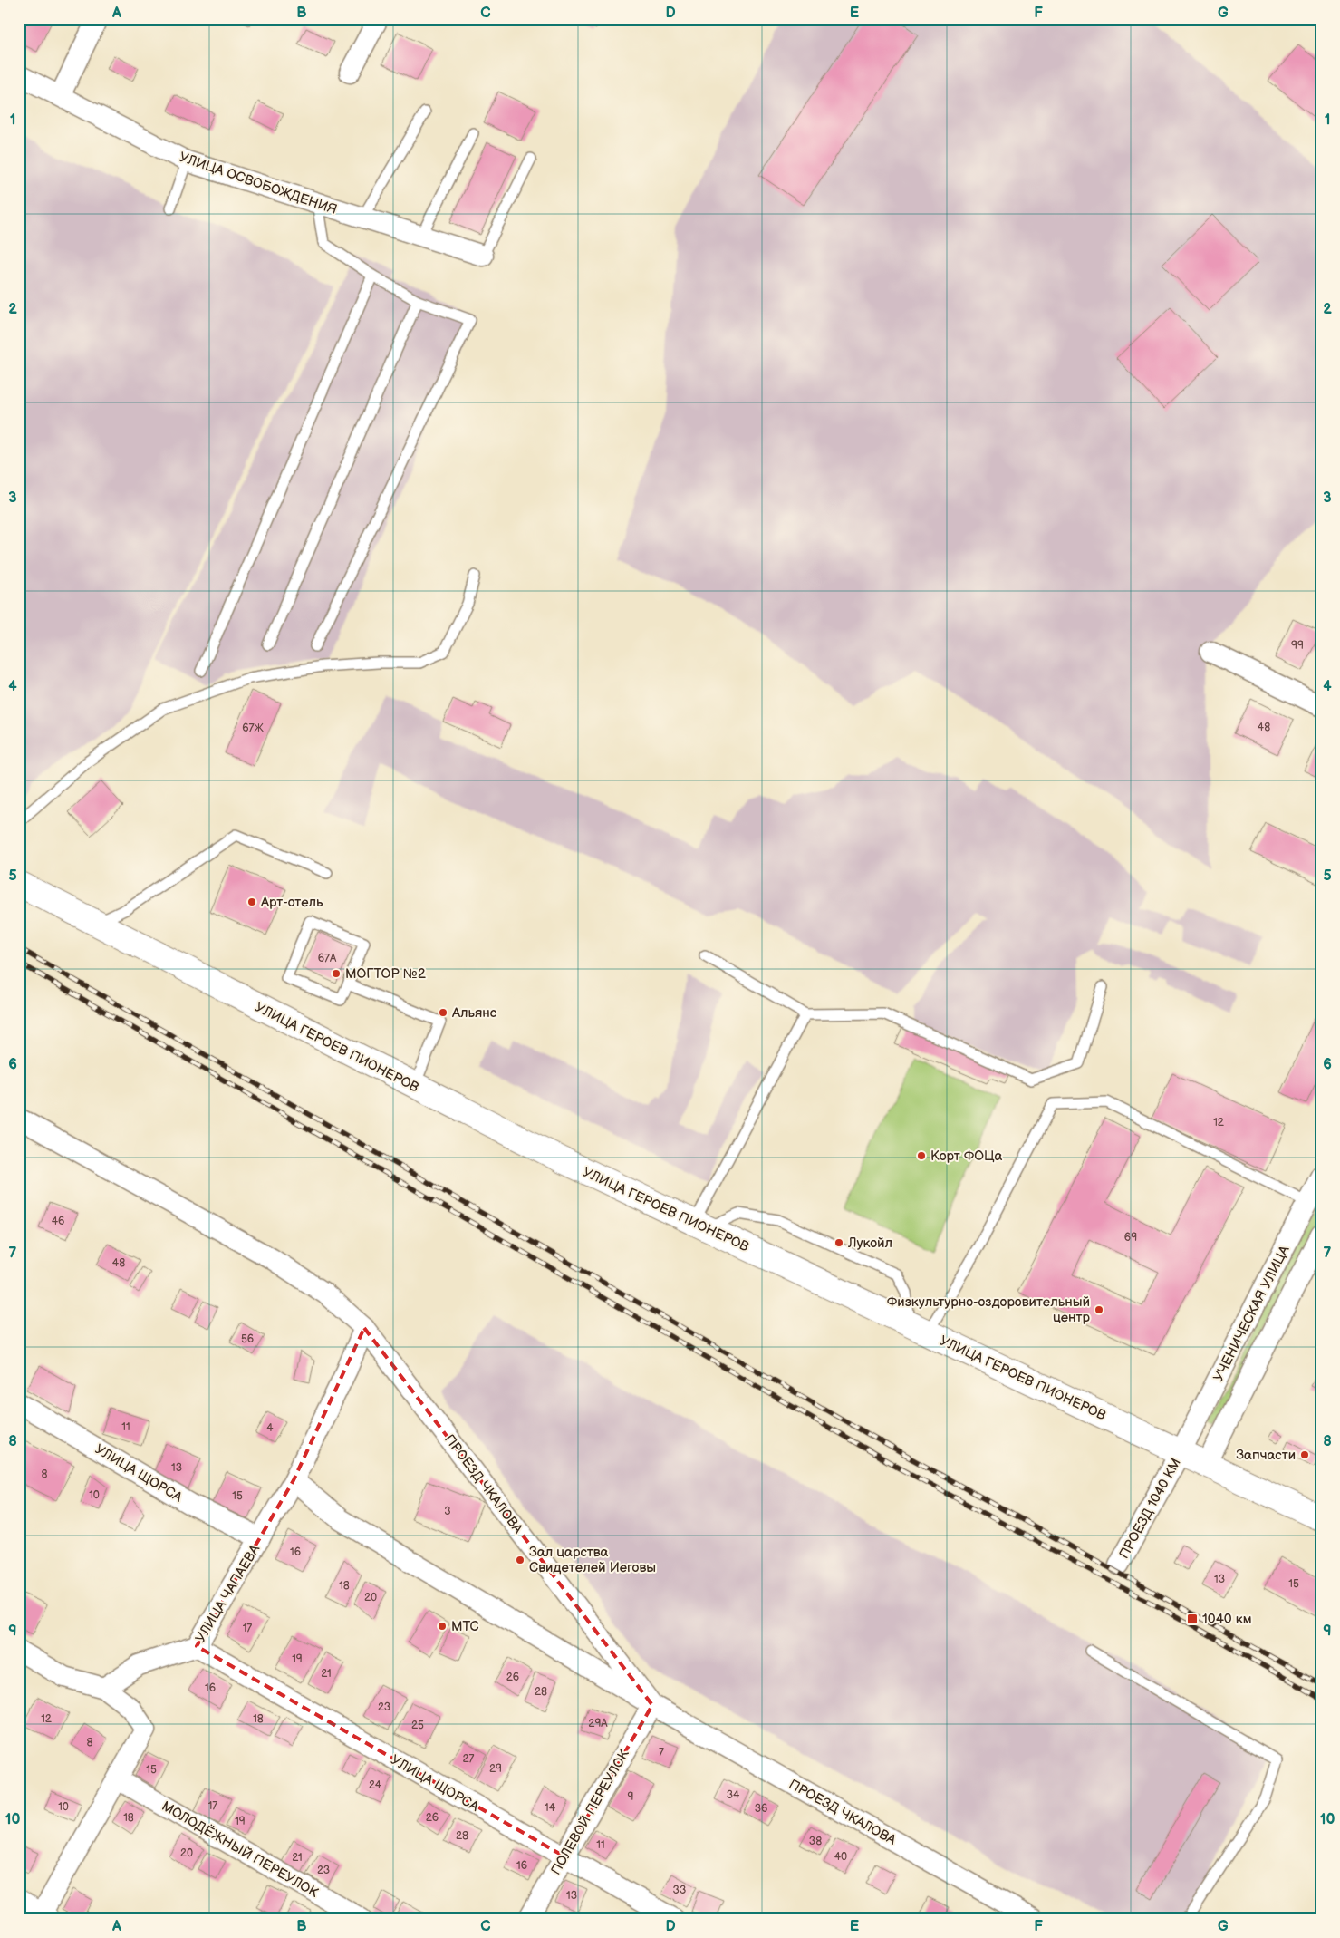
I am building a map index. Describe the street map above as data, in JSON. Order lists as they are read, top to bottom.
{
  "streets": {
    "main road": ["УЛИЦА ГЕРОЕВ ПИОНЕРОВ"],
    "street": [
      "УЛИЦА ОСВОБОЖДЕНИЯ",
      "УЧЕНИЧЕСКАЯ УЛИЦА",
      "УЛИЦА ЩОРСА",
      "ПРОЕЗД ЧКАЛОВА",
      "ПРОЕЗД 1040 КМ",
      "УЛИЦА ЧАПАЕВА",
      "ПОЛЕВОЙ ПЕРЕУЛОК",
      "МОЛОДЁЖНЫЙ ПЕРЕУЛОК"
    ]
  },
  "crossings": [
    ["УЛИЦА ГЕРОЕВ ПИОНЕРОВ", "УЧЕНИЧЕСКАЯ УЛИЦА"],
    ["УЛИЦА ГЕРОЕВ ПИОНЕРОВ", "ПРОЕЗД 1040 КМ"],
    ["УЧЕНИЧЕСКАЯ УЛИЦА", "ПРОЕЗД 1040 КМ"],
    ["УЛИЦА ЩОРСА", "УЛИЦА ЧАПАЕВА"],
    ["УЛИЦА ЩОРСА", "ПОЛЕВОЙ ПЕРЕУЛОК"],
    ["ПРОЕЗД ЧКАЛОВА", "УЛИЦА ЧАПАЕВА"],
    ["ПРОЕЗД ЧКАЛОВА", "ПОЛЕВОЙ ПЕРЕУЛОК"]
  ],
  "places": {
    "other": [
      "Арт-отель",
      "МОГТОР №2",
      "Альянс",
      "Корт ФОЦа",
      "Лукойл",
      "Физкультурно-оздоровительный центр",
      "Запчасти",
      "Зал царства Свидетелей Иеговы",
      "МТС"
    ],
    "transit": ["1040 км"]
  },
  "house_numbers": [
    "99",
    "48",
    "67Ж",
    "67А",
    "12",
    "46",
    "69",
    "48",
    "56",
    "11",
    "4",
    "13",
    "8",
    "10",
    "15",
    "3",
    "16",
    "13",
    "15",
    "18",
    "20",
    "17",
    "19",
    "21",
    "26",
    "16",
    "28",
    "23",
    "12",
    "18",
    "29А",
    "25",
    "8",
    "7",
    "27",
    "29",
    "15",
    "24",
    "34",
    "9",
    "17",
    "10",
    "14",
    "36",
    "18",
    "26",
    "19",
    "28",
    "38",
    "11",
    "20",
    "40",
    "21",
    "16",
    "23",
    "33",
    "13"
  ],
  "grid": {
    "columns": [
      "A",
      "B",
      "C",
      "D",
      "E",
      "F",
      "G"
    ],
    "rows": [
      "1",
      "2",
      "3",
      "4",
      "5",
      "6",
      "7",
      "8",
      "9",
      "10"
    ]
  }
}
